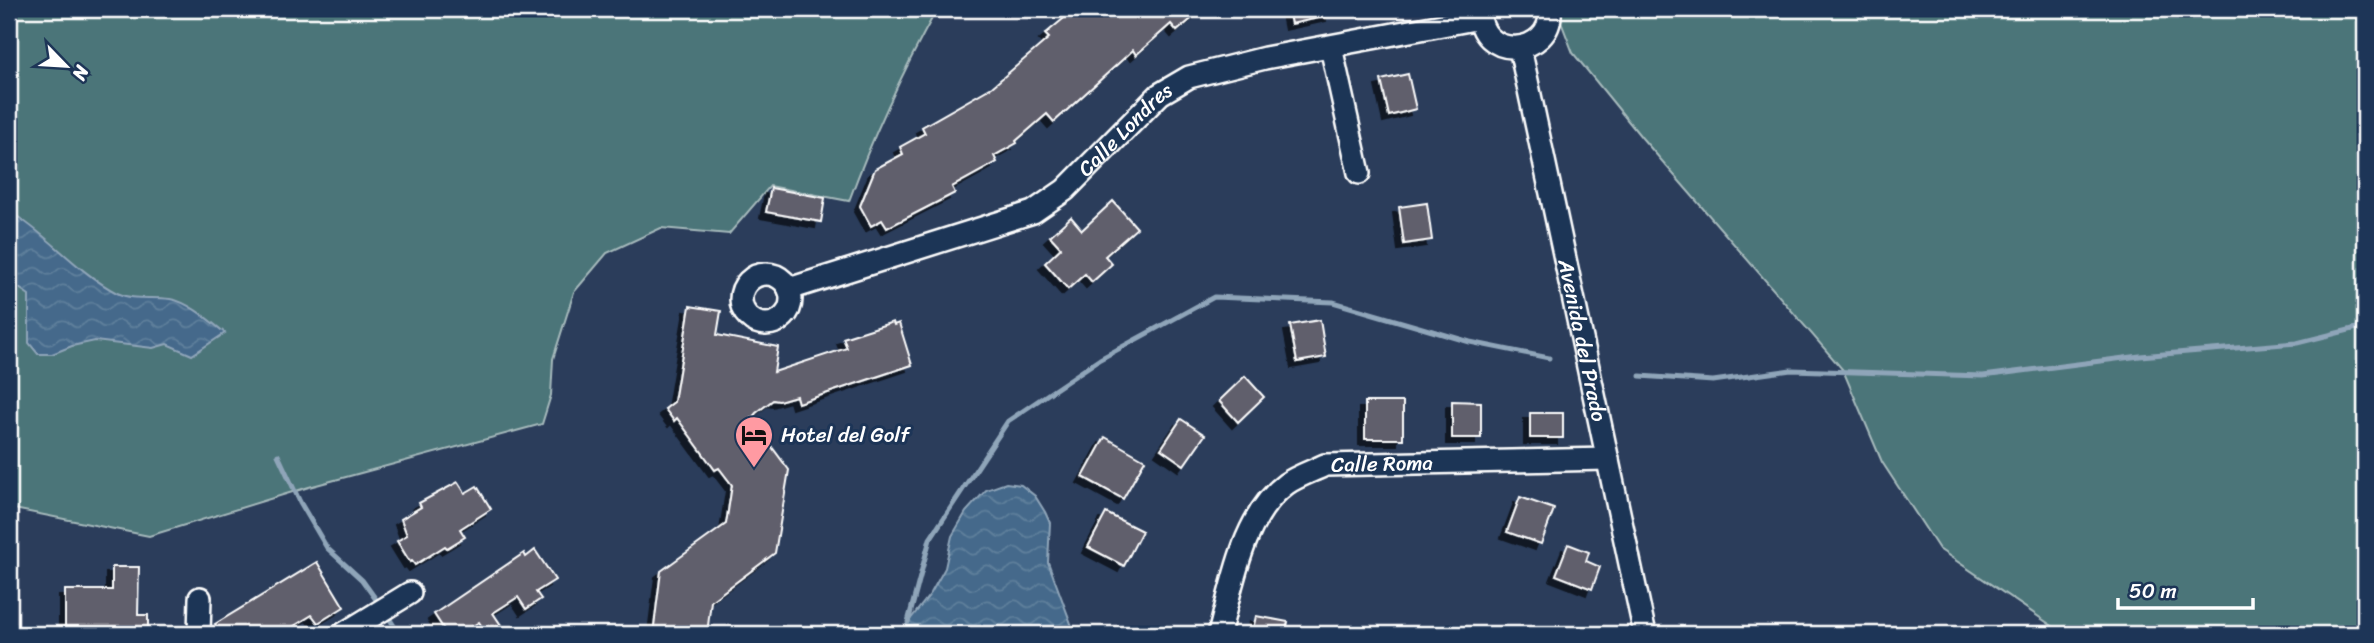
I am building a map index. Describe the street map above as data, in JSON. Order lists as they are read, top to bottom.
{
  "streets": {
    "street": ["Calle Londres", "Avenida del Prado", "Calle Roma"]
  },
  "crossings": [
    ["Avenida del Prado", "Calle Roma"]
  ],
  "places": {
    "hotel": ["Hotel del Golf"]
  },
  "scale_bar": "50 m",
  "north": "bottom right"
}
